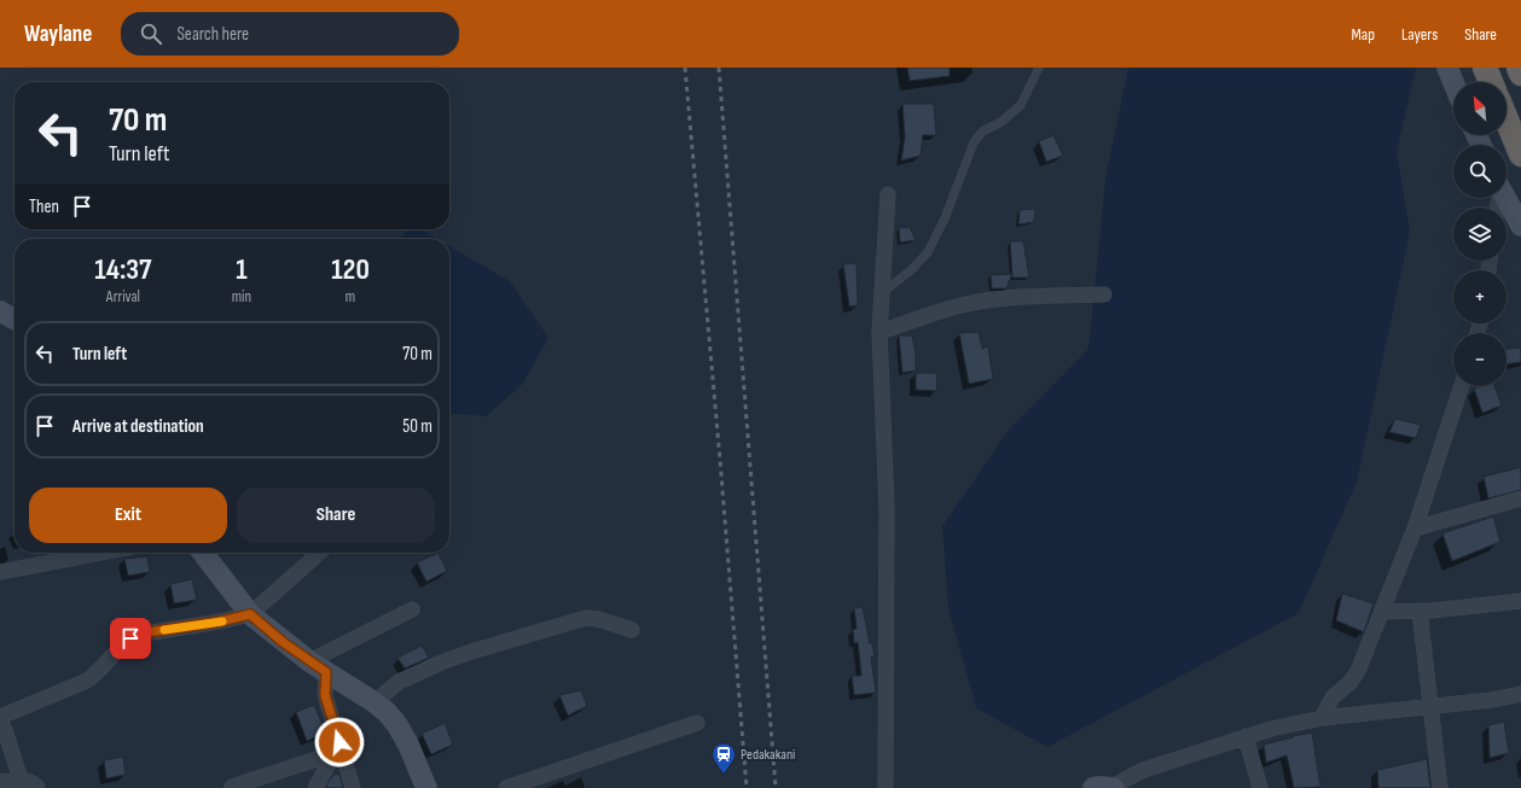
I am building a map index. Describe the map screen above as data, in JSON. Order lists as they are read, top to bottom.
{
  "places": {
    "station": ["Pedakakani"]
  },
  "north": "top left",
  "page": {
    "header": "Waylane",
    "search": "Search here",
    "nav": ["Map", "Layers", "Share"],
    "map_buttons": ["+", "−"],
    "turn": ["70 m", "Turn left"],
    "then": "Then",
    "eta": [
      "14:37",
      "Arrival",
      "1",
      "min",
      "120",
      "m"
    ],
    "list": [
      {
        "name": "Turn left",
        "value": "70 m"
      },
      {
        "name": "Arrive at destination",
        "value": "50 m"
      }
    ],
    "buttons": ["Exit", "Share"]
  }
}
